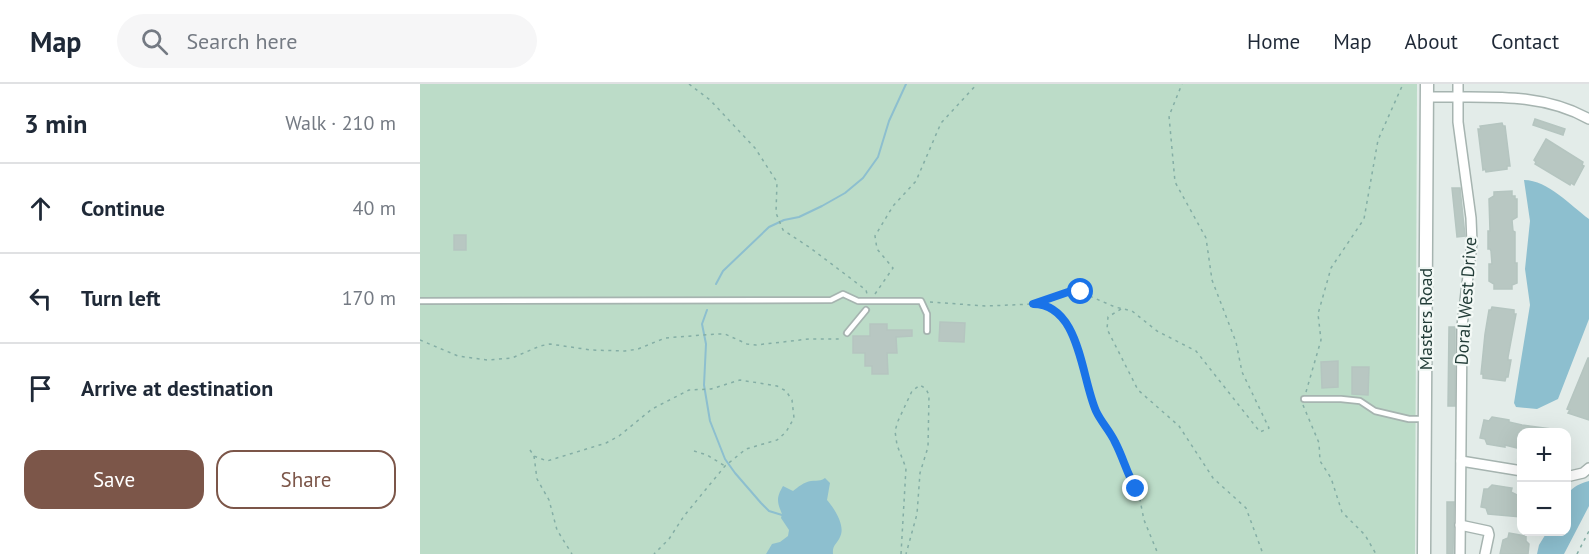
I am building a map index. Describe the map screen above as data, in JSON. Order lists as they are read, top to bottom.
{
  "streets": {
    "street": ["Doral West Drive", "Masters Road"]
  },
  "page": {
    "header": "Map",
    "search": "Search here",
    "nav": [
      "Home",
      "Map",
      "About",
      "Contact"
    ],
    "heading": ["3 min", "Walk · 210 m"],
    "list": [
      ["Continue", "40 m"],
      ["Turn left", "170 m"],
      "Arrive at destination"
    ],
    "map_buttons": ["+", "−"],
    "buttons": ["Save", "Share"]
  }
}
